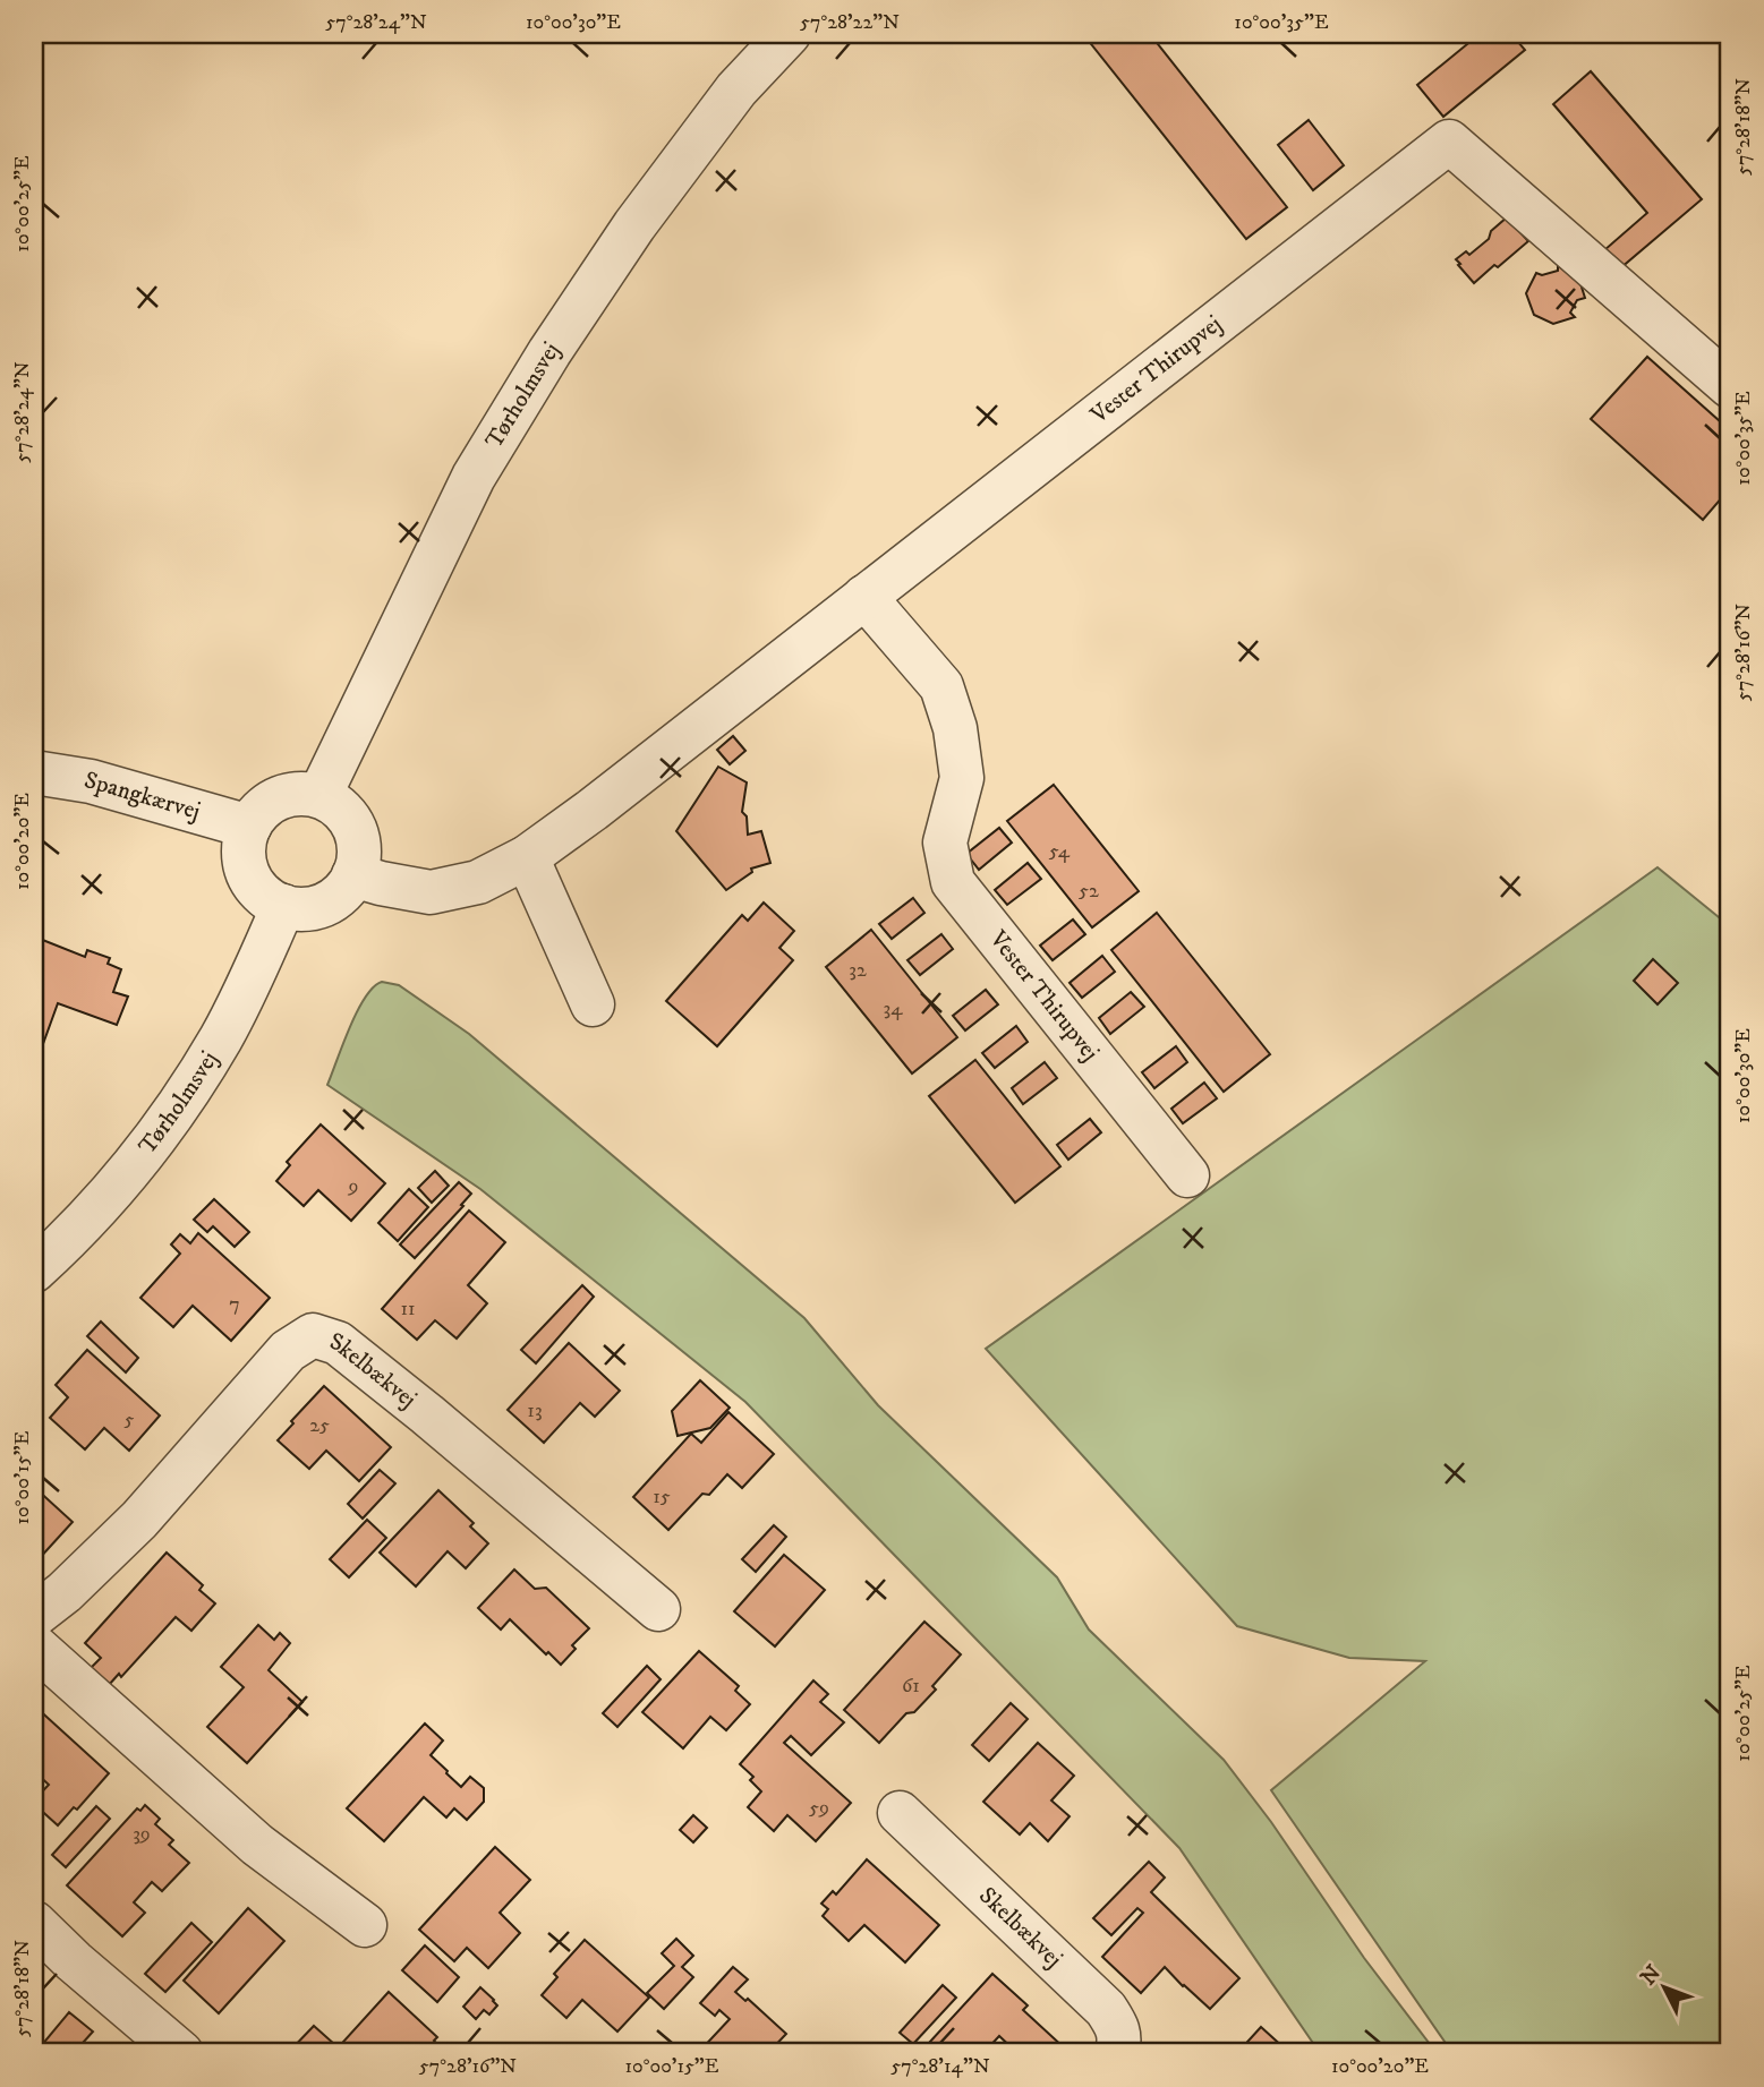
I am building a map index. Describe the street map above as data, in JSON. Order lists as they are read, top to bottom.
{
  "streets": {
    "street": [
      "Vester Thirupvej",
      "Tørholmsvej",
      "Spangkærvej",
      "Skelbækvej"
    ]
  },
  "crossings": [
    ["Vester Thirupvej", "Tørholmsvej"],
    ["Vester Thirupvej", "Spangkærvej"],
    ["Tørholmsvej", "Spangkærvej"]
  ],
  "house_numbers": [
    "54",
    "52",
    "32",
    "34",
    "9",
    "7",
    "11",
    "13",
    "5",
    "25",
    "15",
    "61",
    "59",
    "39"
  ],
  "north": "top left",
  "coordinates": [
    "57°28'24\"N",
    "10°00'30\"E",
    "57°28'22\"N",
    "10°00'35\"E",
    "57°28'18\"N",
    "10°00'25\"E",
    "57°28'16\"N",
    "10°00'20\"E",
    "10°00'15\"E",
    "57°28'14\"N"
  ]
}
